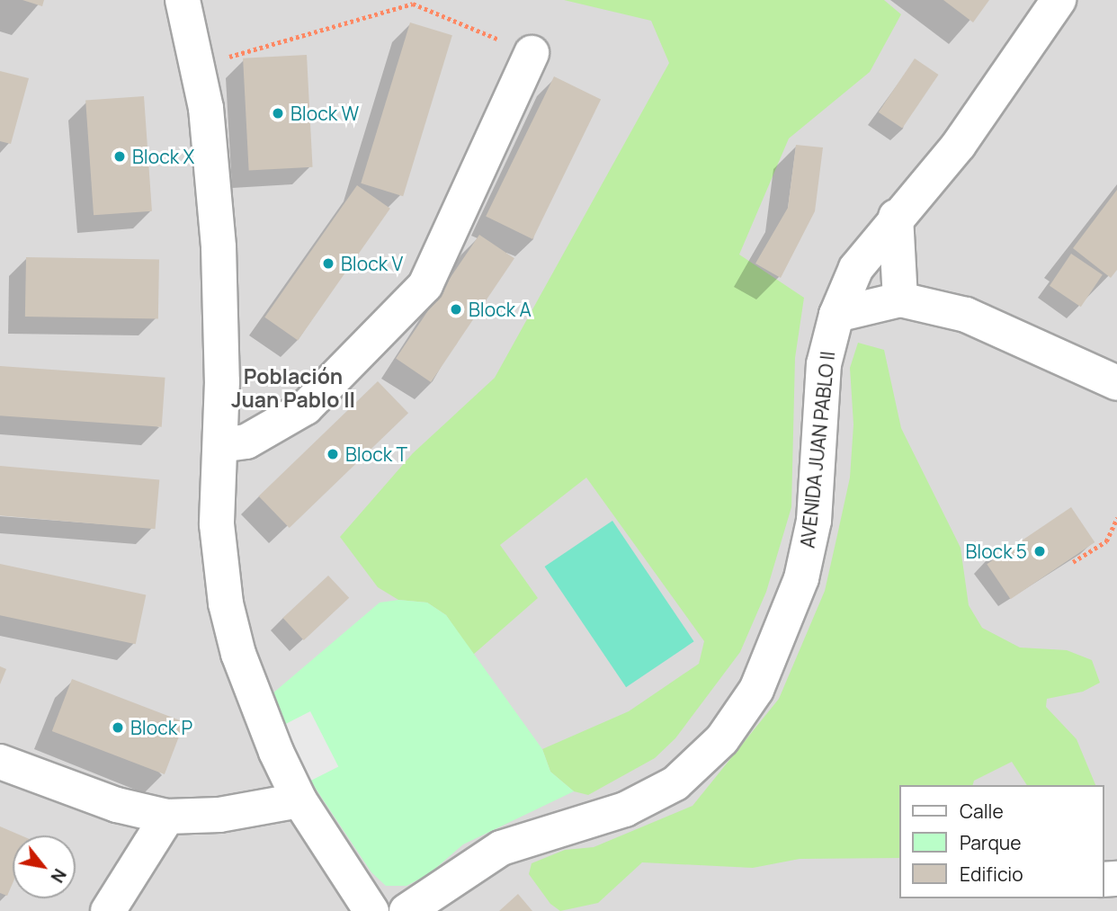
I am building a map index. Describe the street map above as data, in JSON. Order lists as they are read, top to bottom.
{
  "streets": {
    "street": ["AVENIDA JUAN PABLO II"]
  },
  "districts": ["Población Juan Pablo II"],
  "places": [
    "Block W",
    "Block X",
    "Block V",
    "Block A",
    "Block T",
    "Block 5",
    "Block P"
  ],
  "legend": ["Calle", "Parque", "Edificio"],
  "north": "bottom right"
}
